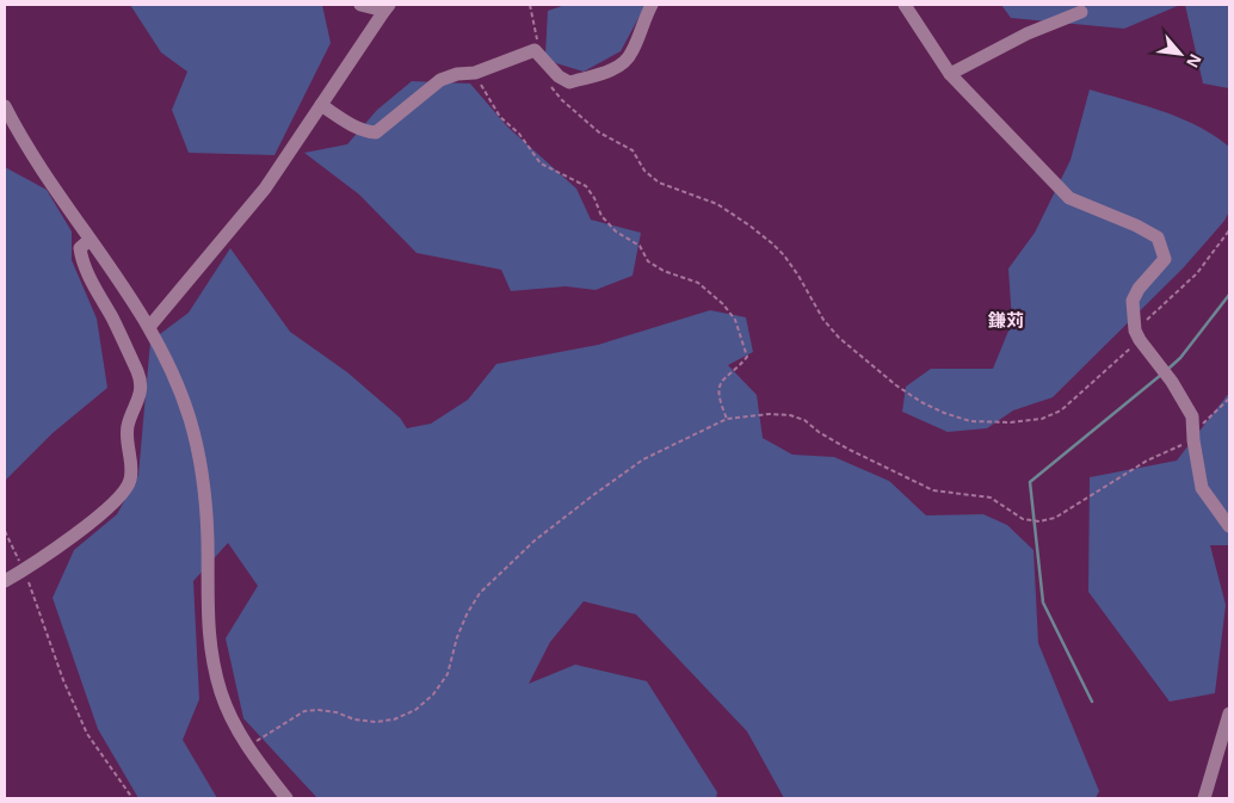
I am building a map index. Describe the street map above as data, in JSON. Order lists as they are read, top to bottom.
{
  "districts": ["鎌苅"],
  "north": "bottom right"
}
